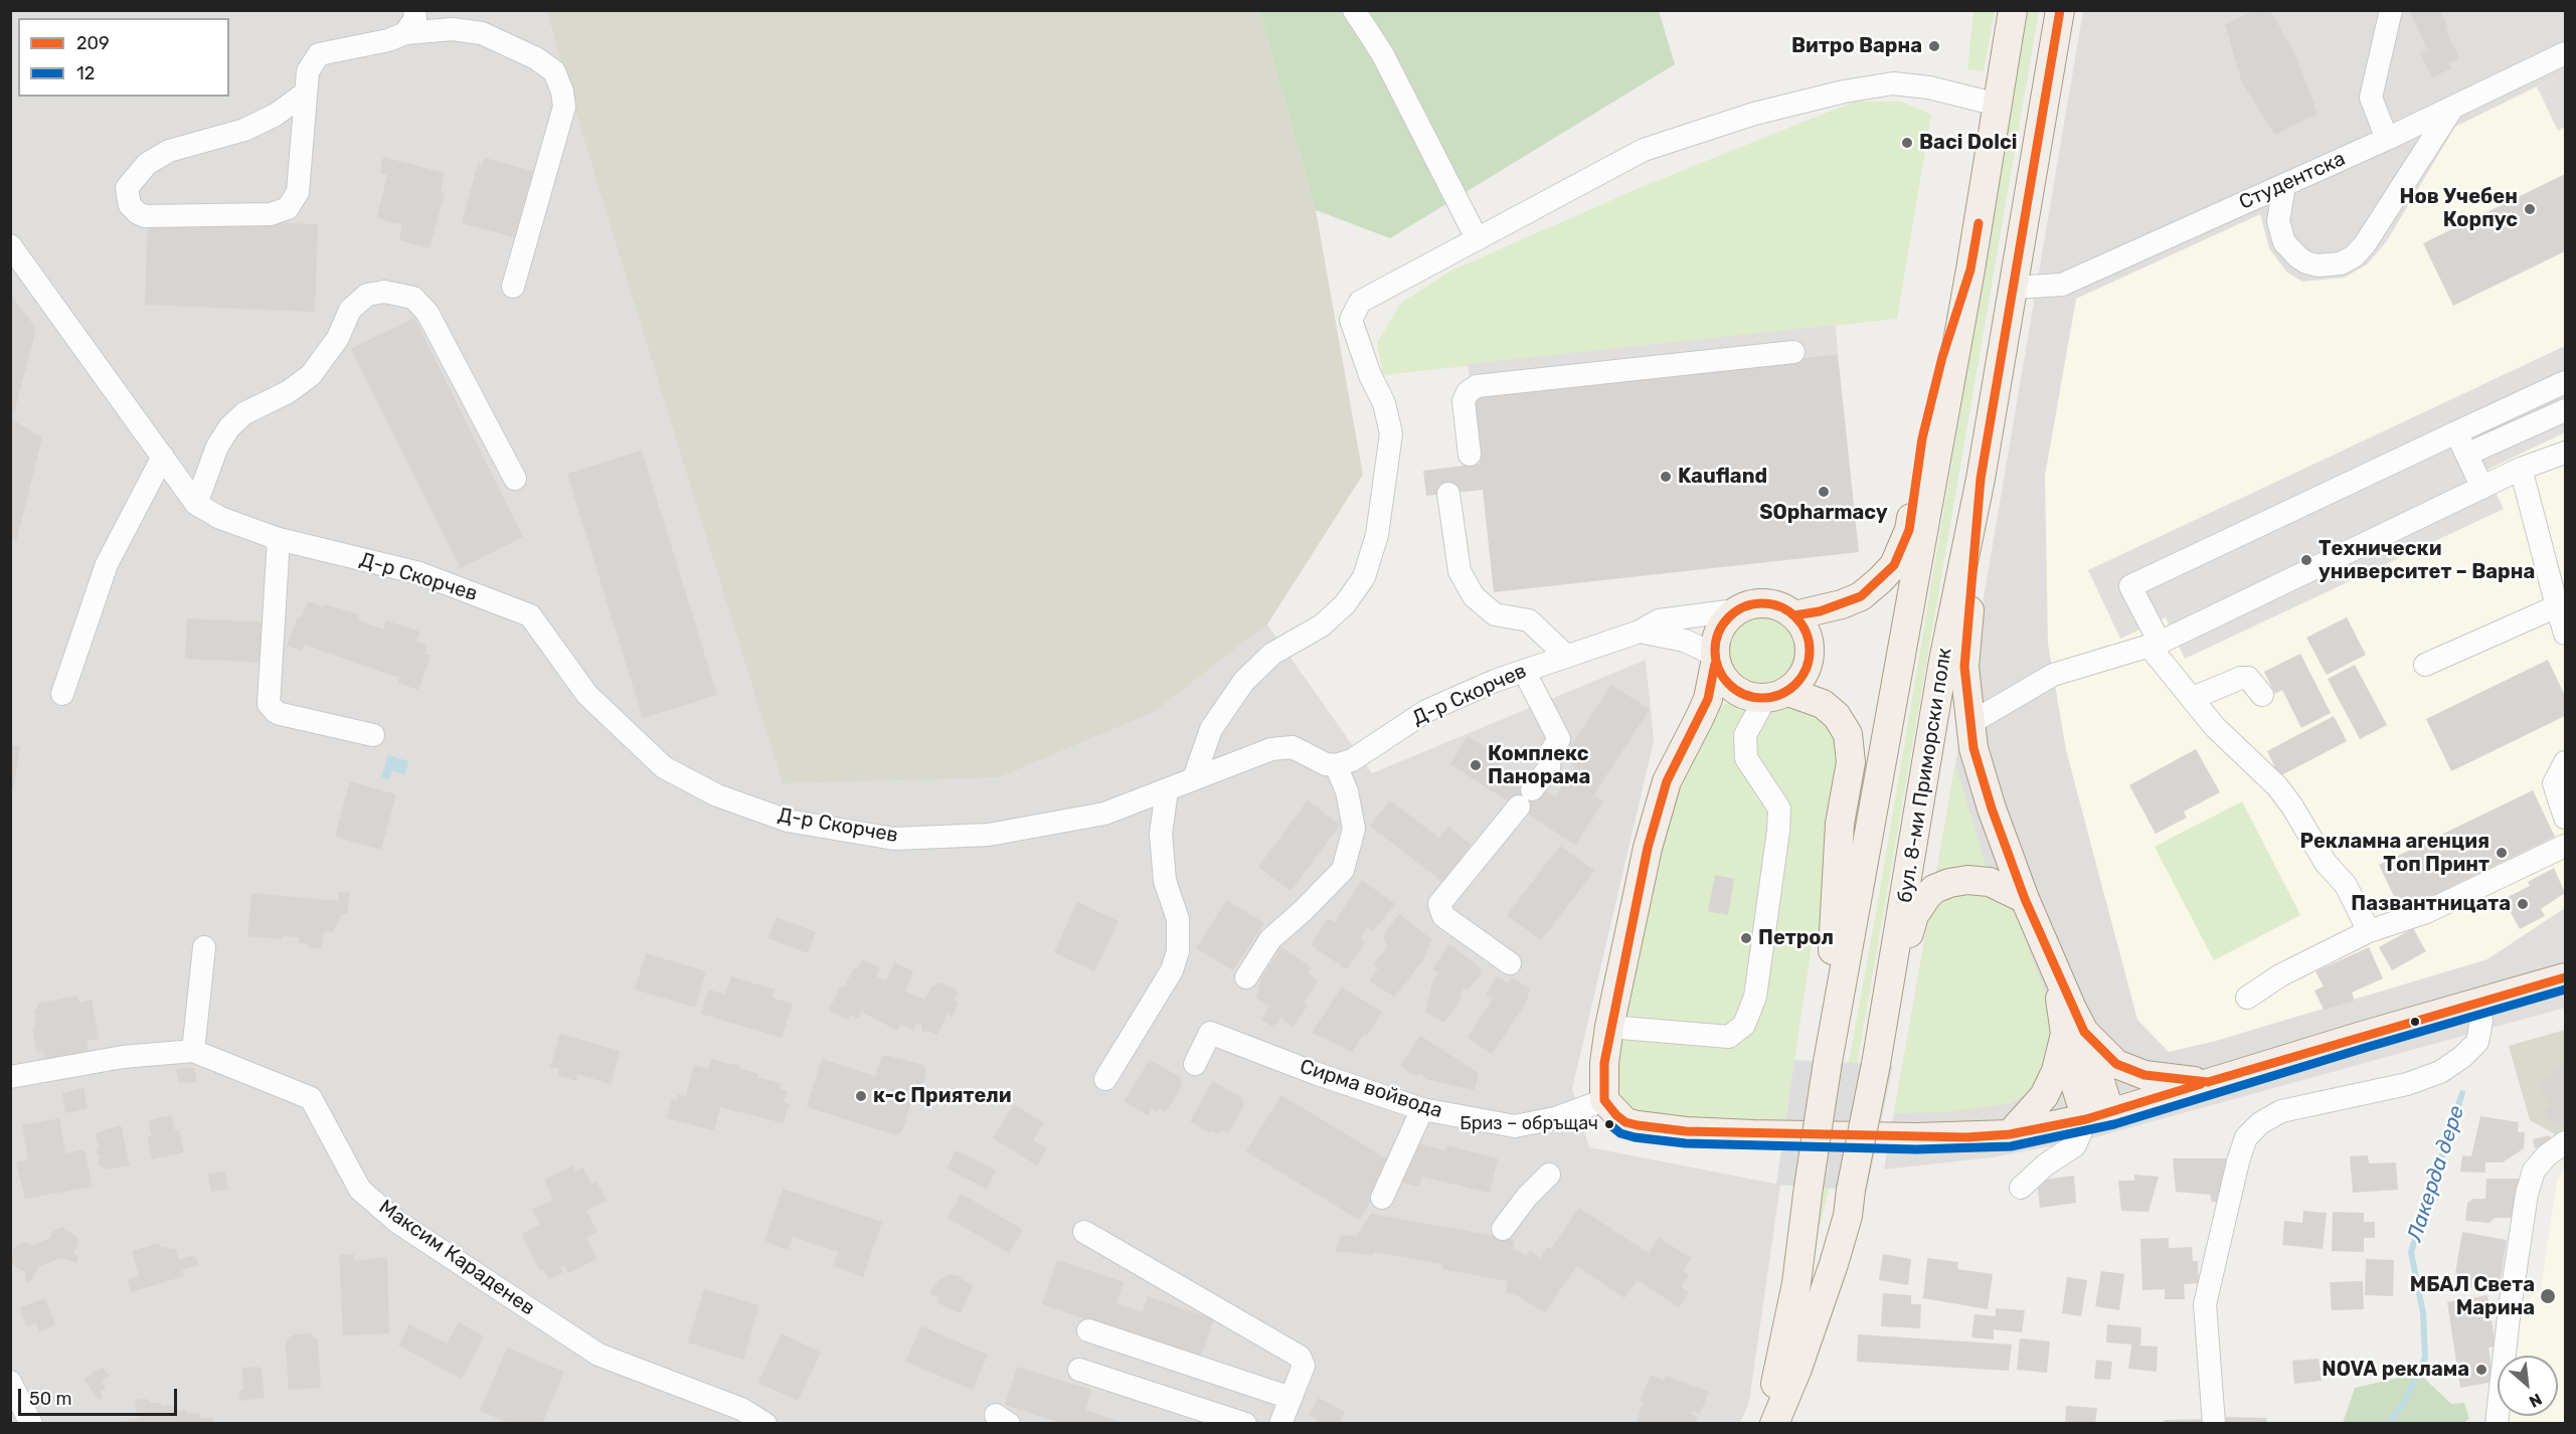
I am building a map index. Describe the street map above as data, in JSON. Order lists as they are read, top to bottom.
{
  "streets": {
    "main road": ["бул. 8-ми Приморски полк"],
    "street": [
      "Студентска",
      "Д-р Скорчев",
      "Сирма войвода",
      "Максим Караденев"
    ]
  },
  "crossings": [
    ["Студентска", "бул. 8-ми Приморски полк"]
  ],
  "water": ["Лакерда дере"],
  "places": [
    "Витро Варна",
    "Baci Dolci",
    "Нов Учебен Корпус",
    "Kaufland",
    "SOpharmacy",
    "Технически университет – Варна",
    "Комплекс Панорама",
    "Рекламна агенция Топ Принт",
    "Пазвантницата",
    "Петрол",
    "к-с Приятели",
    "Бриз – обръщач",
    "МБАЛ Света Марина",
    "NOVA реклама"
  ],
  "lines": ["transit line 209", "transit line 12"],
  "legend": ["209", "12"],
  "scale_bar": "50 m",
  "north": "bottom right"
}
